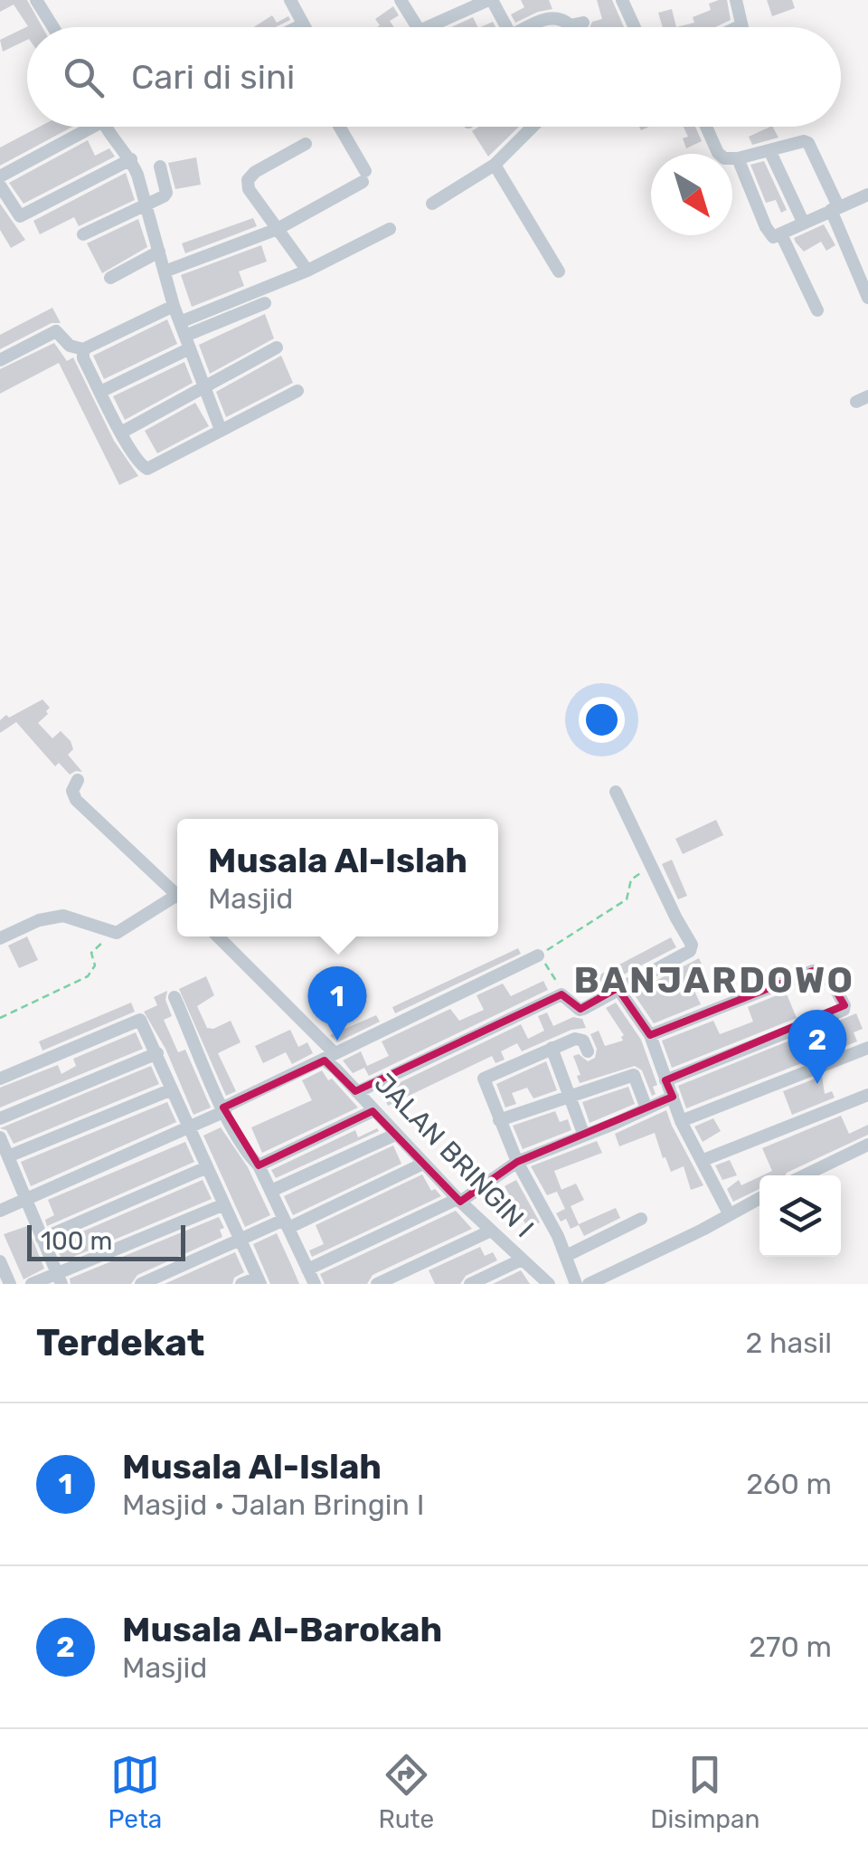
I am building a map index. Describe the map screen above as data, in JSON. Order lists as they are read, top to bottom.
{
  "streets": {
    "street": ["JALAN BRINGIN I"]
  },
  "districts": ["BANJARDOWO"],
  "scale_bar": "100 m",
  "north": "bottom right",
  "page": {
    "search": "Cari di sini",
    "popup": ["Musala Al-Islah", "Masjid"],
    "pins": ["1", "2"],
    "scale": "100 m",
    "heading": ["Terdekat", "2 hasil"],
    "list": [
      {
        "mark": "1",
        "name": "Musala Al-Islah",
        "note": "Masjid · Jalan Bringin I",
        "value": "260 m"
      },
      {
        "mark": "2",
        "name": "Musala Al-Barokah",
        "note": "Masjid",
        "value": "270 m"
      }
    ],
    "nav": ["Peta", "Rute", "Disimpan"]
  }
}
